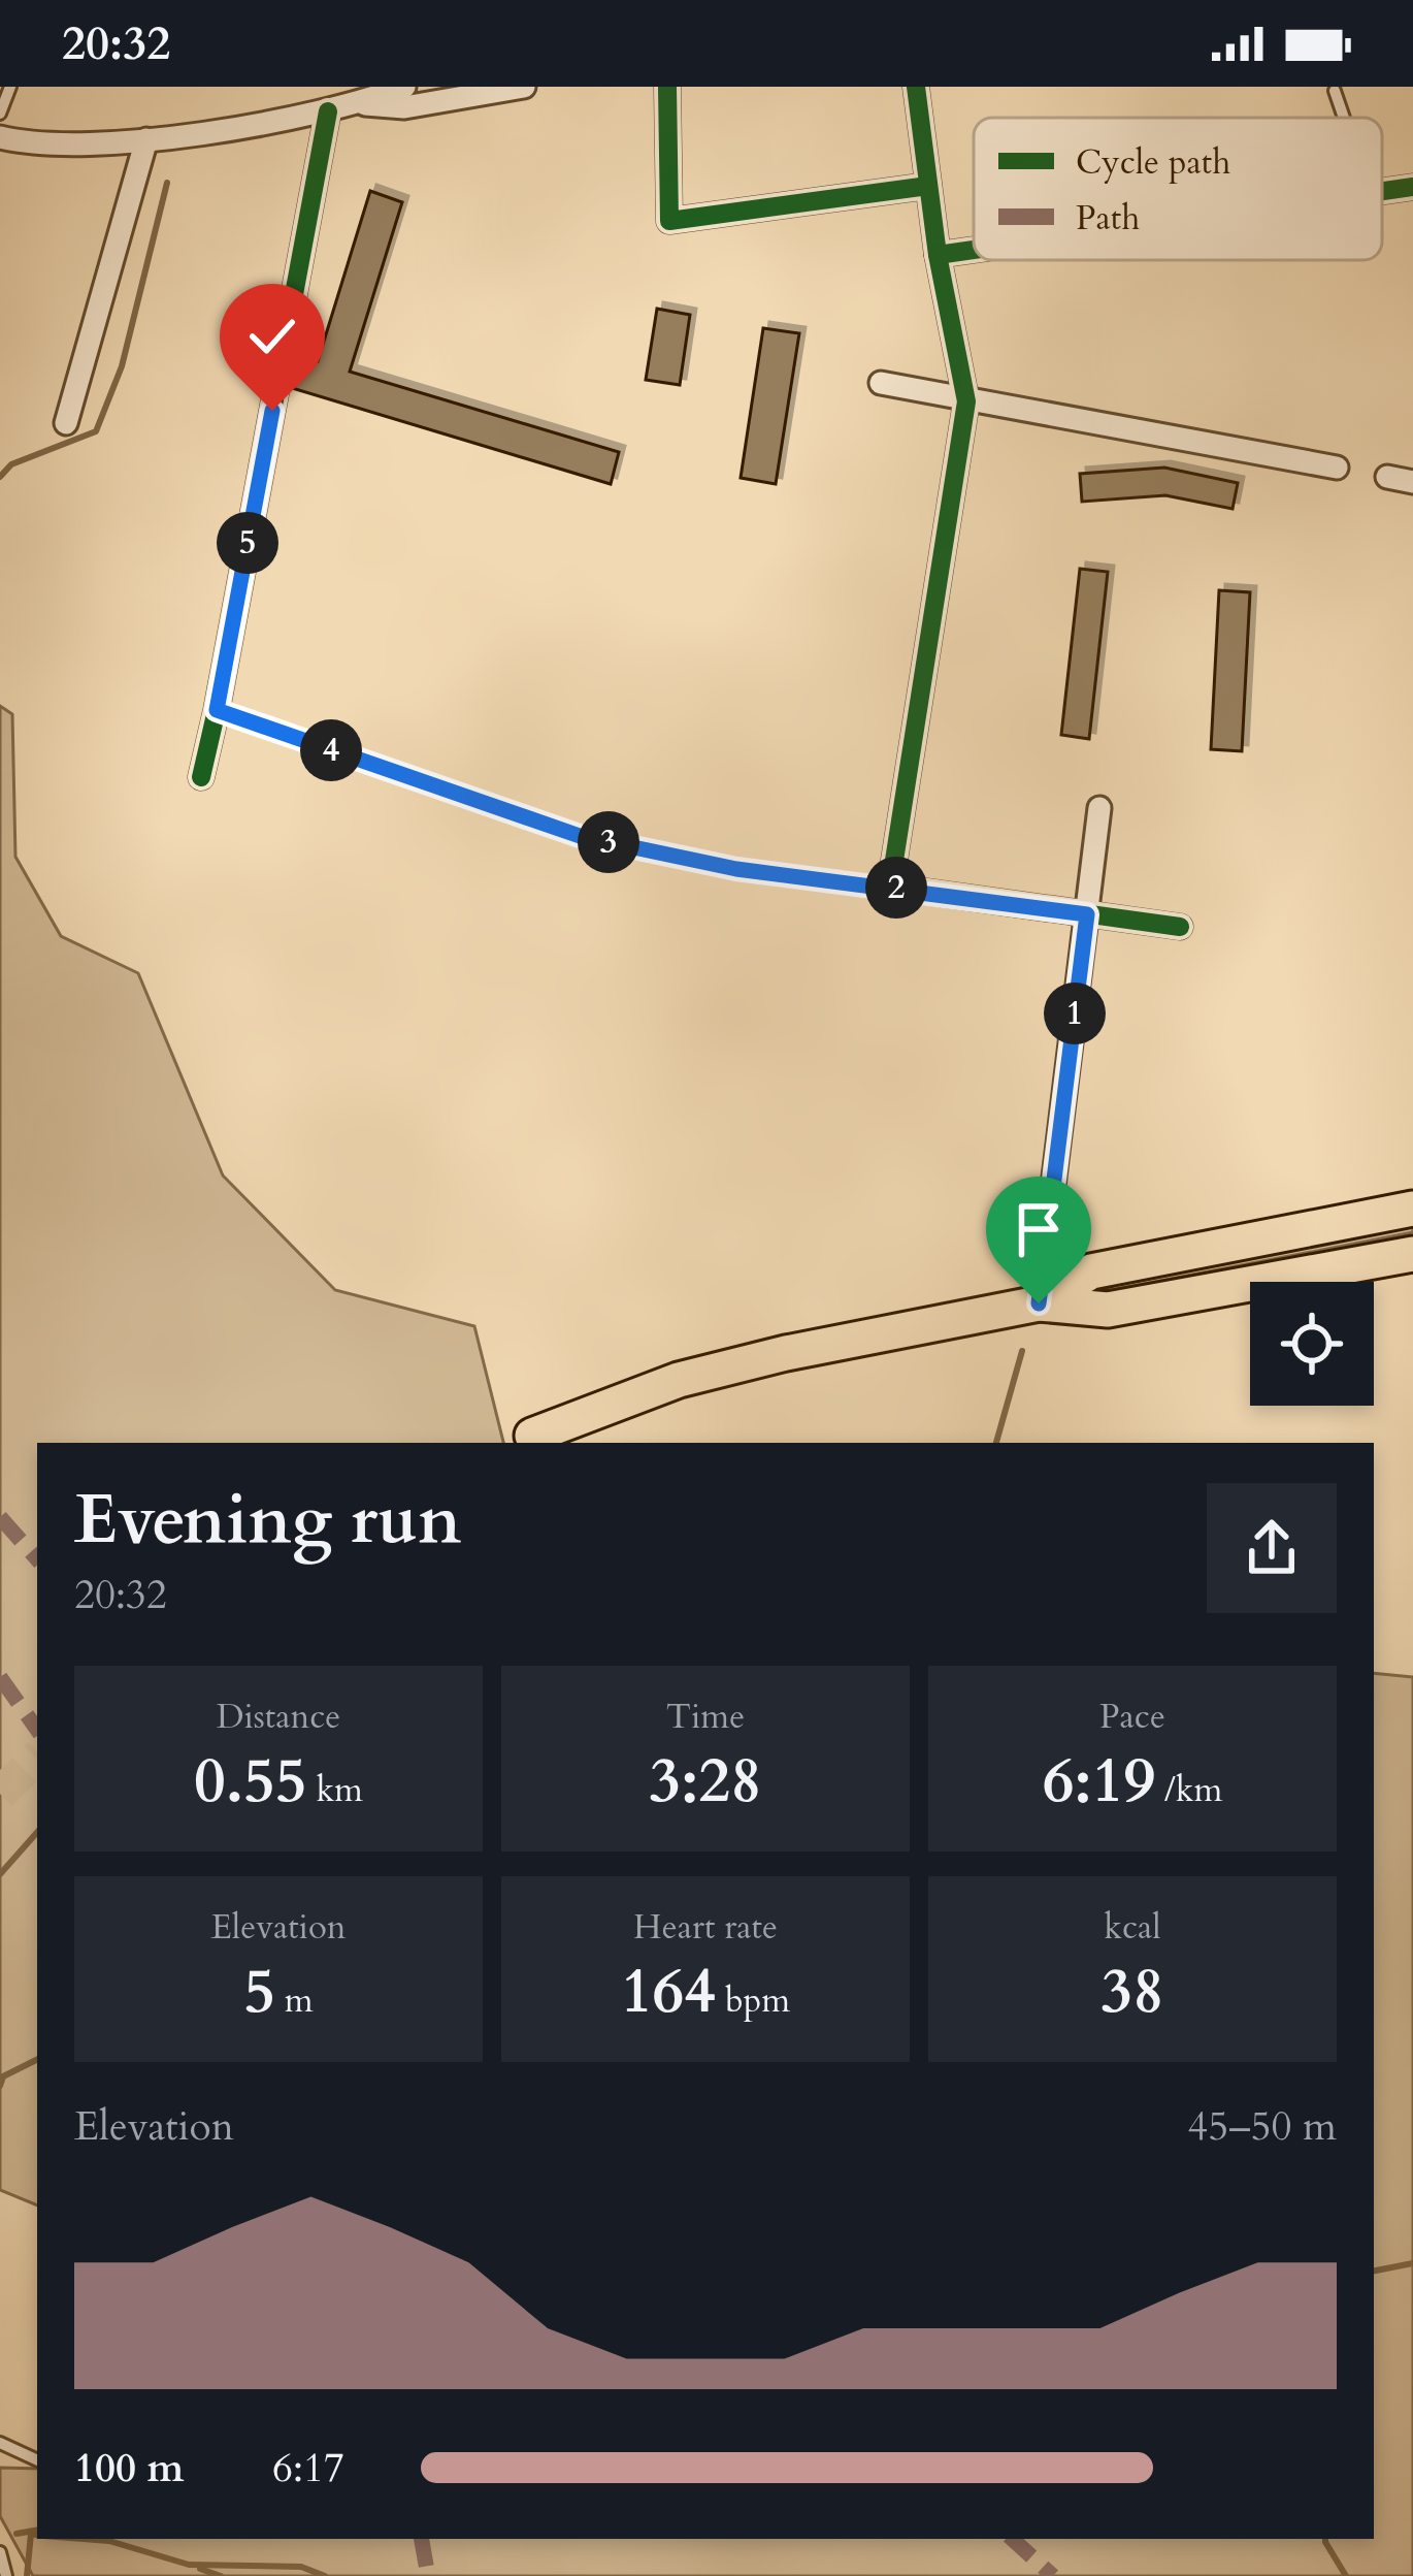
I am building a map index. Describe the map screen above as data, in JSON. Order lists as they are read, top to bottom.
{
  "legend": ["Cycle path", "Path"],
  "page": {
    "status": "20:32",
    "pins": [
      "5",
      "4",
      "3",
      "2",
      "1"
    ],
    "heading": ["Evening run", "20:32"],
    "stats": [
      ["Distance", "0.55 km"],
      ["Time", "3:28"],
      ["Pace", "6:19 /km"],
      ["Elevation", "5 m"],
      ["Heart rate", "164 bpm"],
      ["kcal", "38"]
    ],
    "chart": ["Elevation", "45–50 m"],
    "list": [
      {
        "name": "100 m",
        "note": "6:17"
      }
    ]
  }
}
